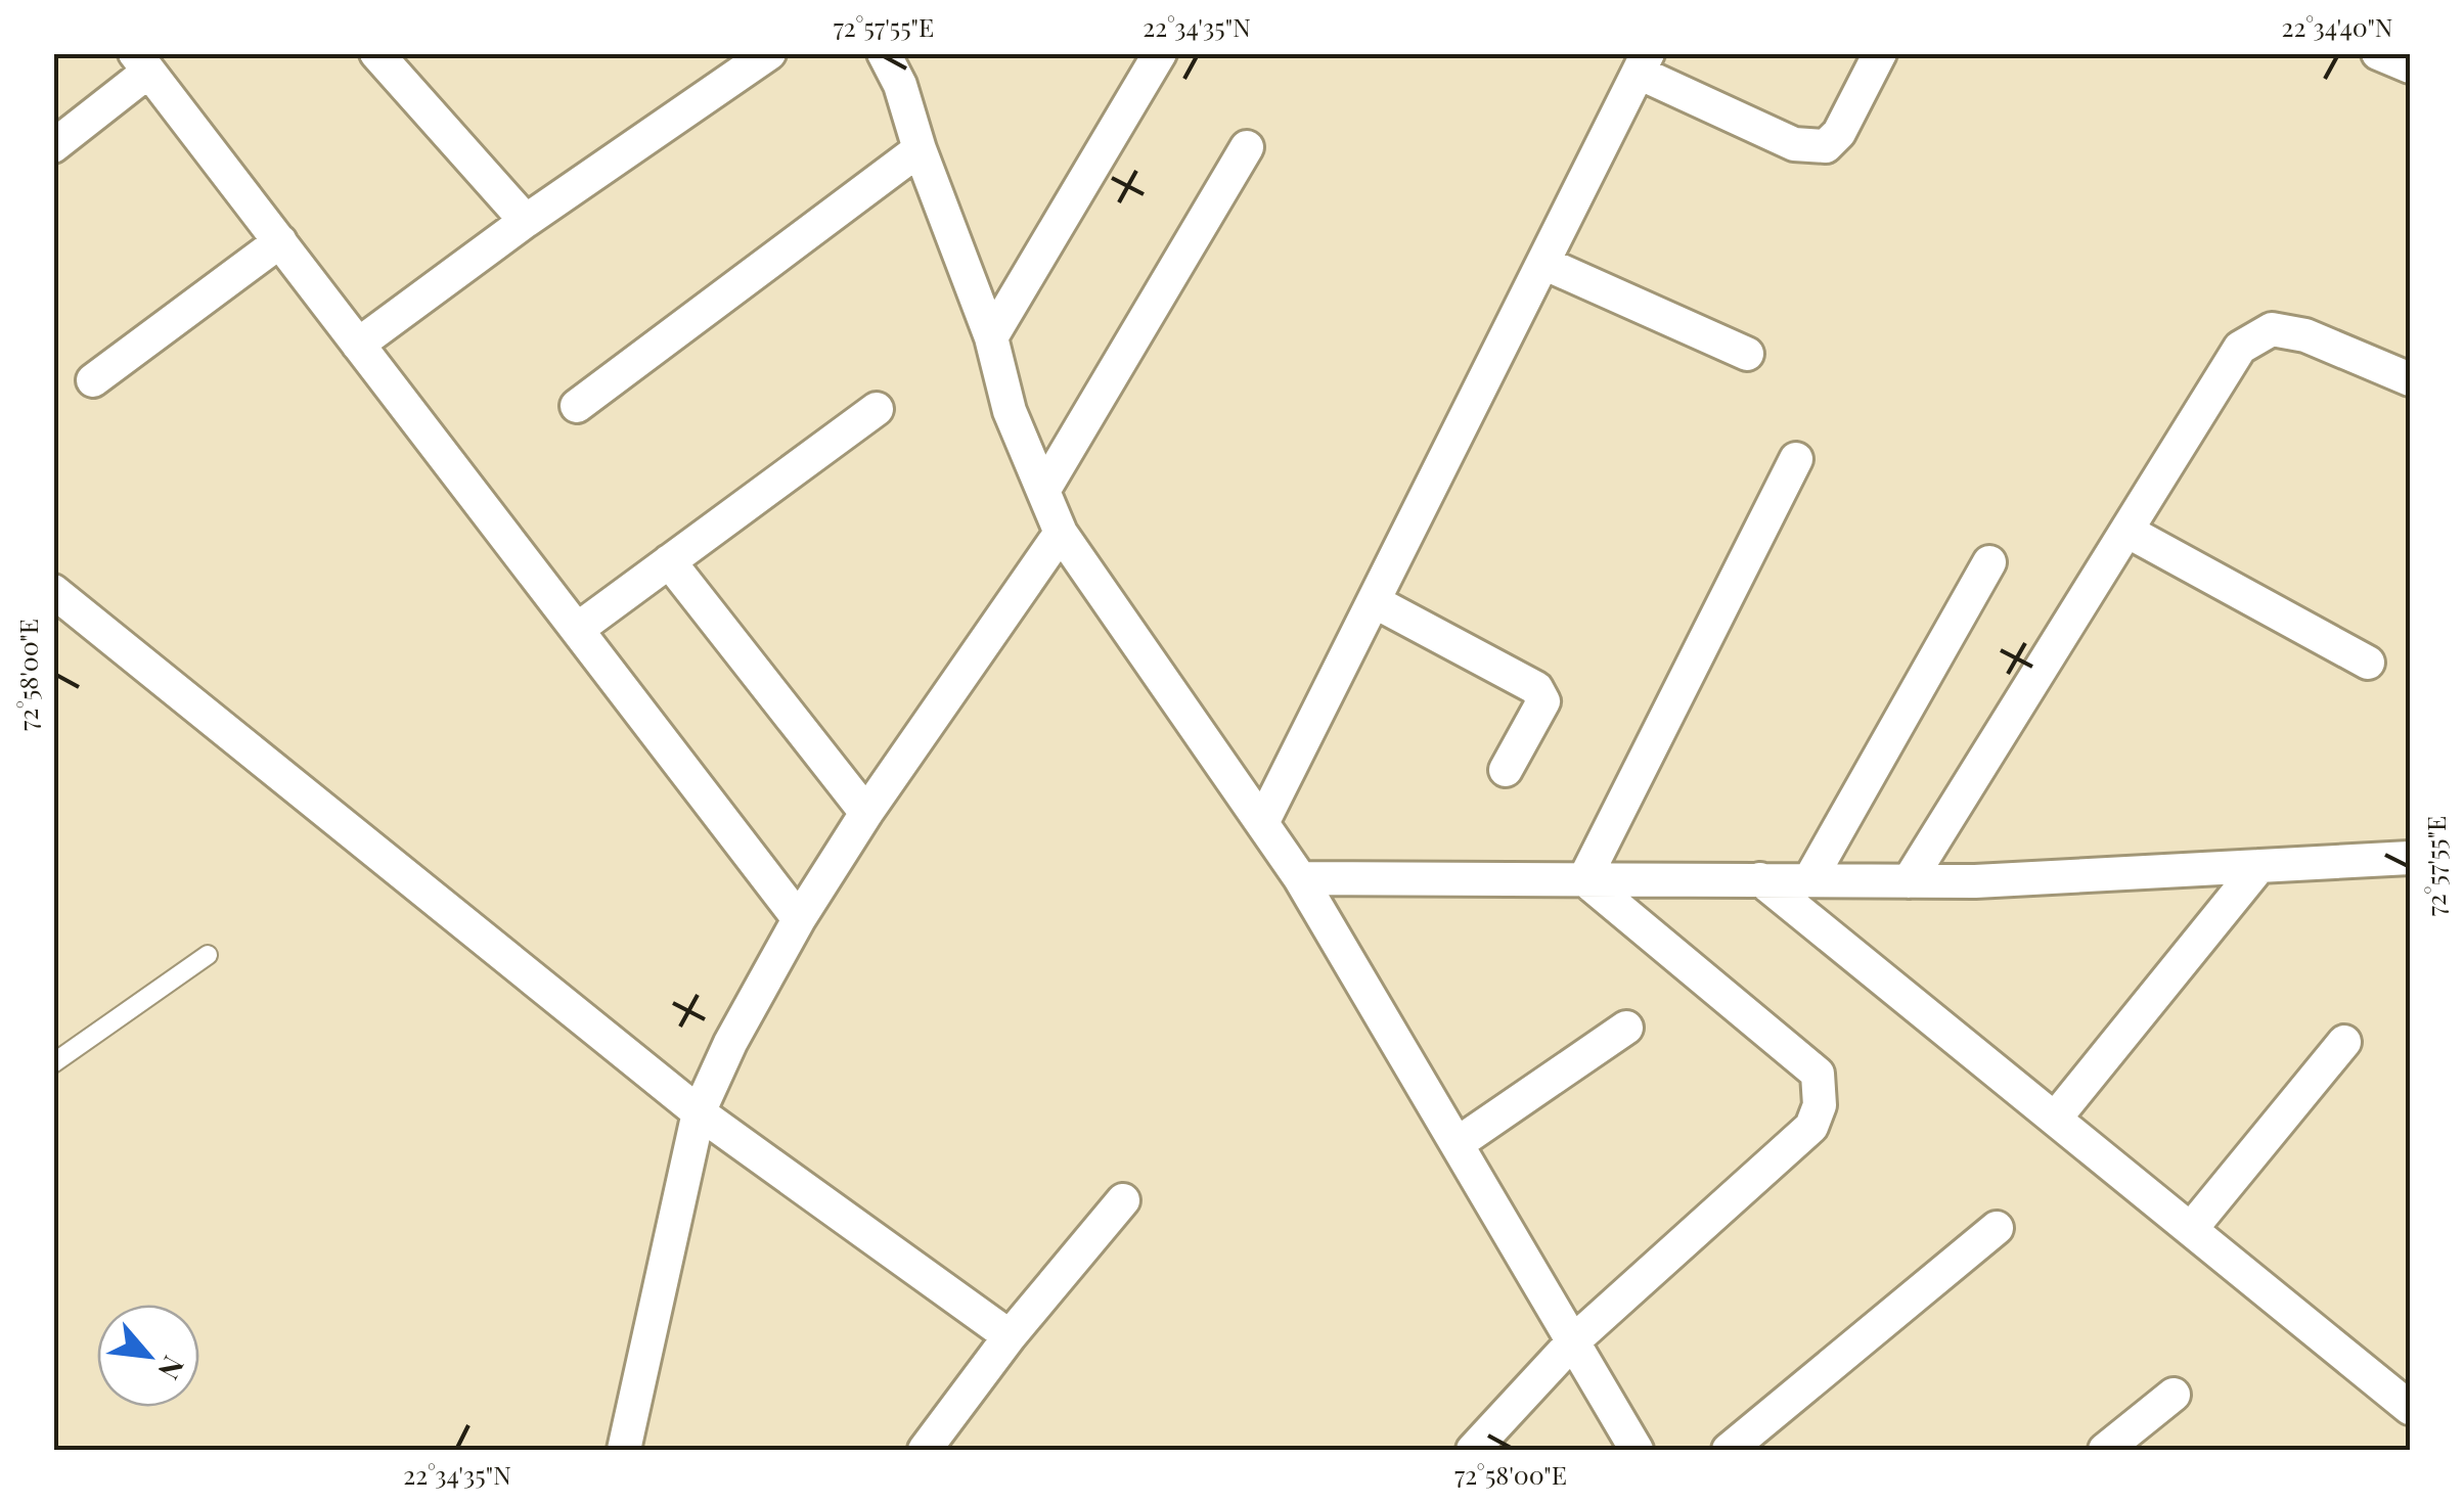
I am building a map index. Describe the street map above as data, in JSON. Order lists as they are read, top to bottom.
{
  "north": "bottom right",
  "coordinates": [
    "72°57'55\"E",
    "22°34'35\"N",
    "22°34'40\"N",
    "72°58'00\"E"
  ]
}
